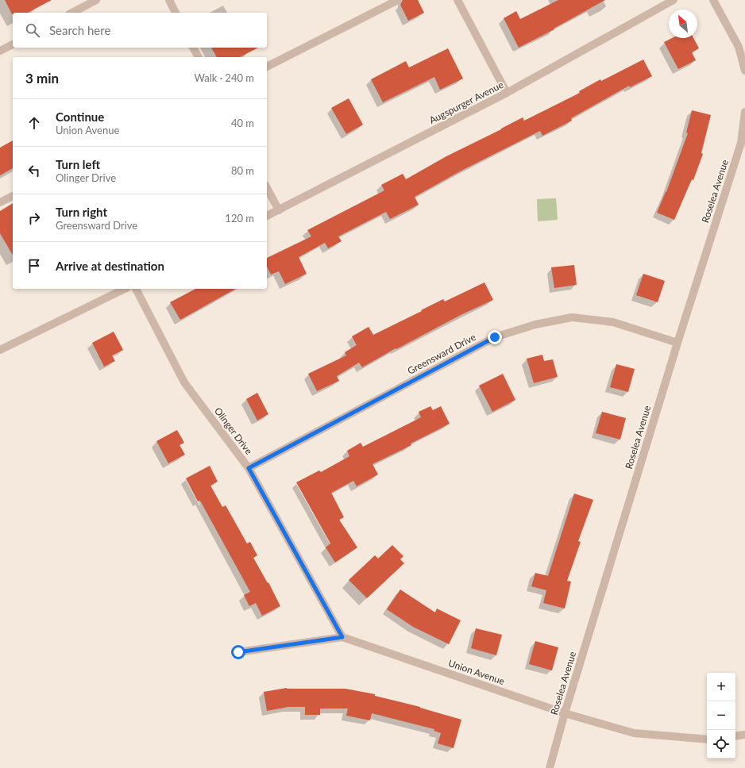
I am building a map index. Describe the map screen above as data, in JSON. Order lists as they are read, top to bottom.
{
  "streets": {
    "street": [
      "Augspurger Avenue",
      "Roselea Avenue",
      "Greensward Drive",
      "Olinger Drive",
      "Union Avenue"
    ]
  },
  "crossings": [
    ["Roselea Avenue", "Greensward Drive"],
    ["Roselea Avenue", "Union Avenue"],
    ["Greensward Drive", "Olinger Drive"],
    ["Olinger Drive", "Union Avenue"]
  ],
  "north": "top left",
  "page": {
    "search": "Search here",
    "heading": ["3 min", "Walk · 240 m"],
    "list": [
      ["Continue", "Union Avenue", "40 m"],
      ["Turn left", "Olinger Drive", "80 m"],
      ["Turn right", "Greensward Drive", "120 m"],
      "Arrive at destination"
    ],
    "map_buttons": ["+", "−"]
  }
}
